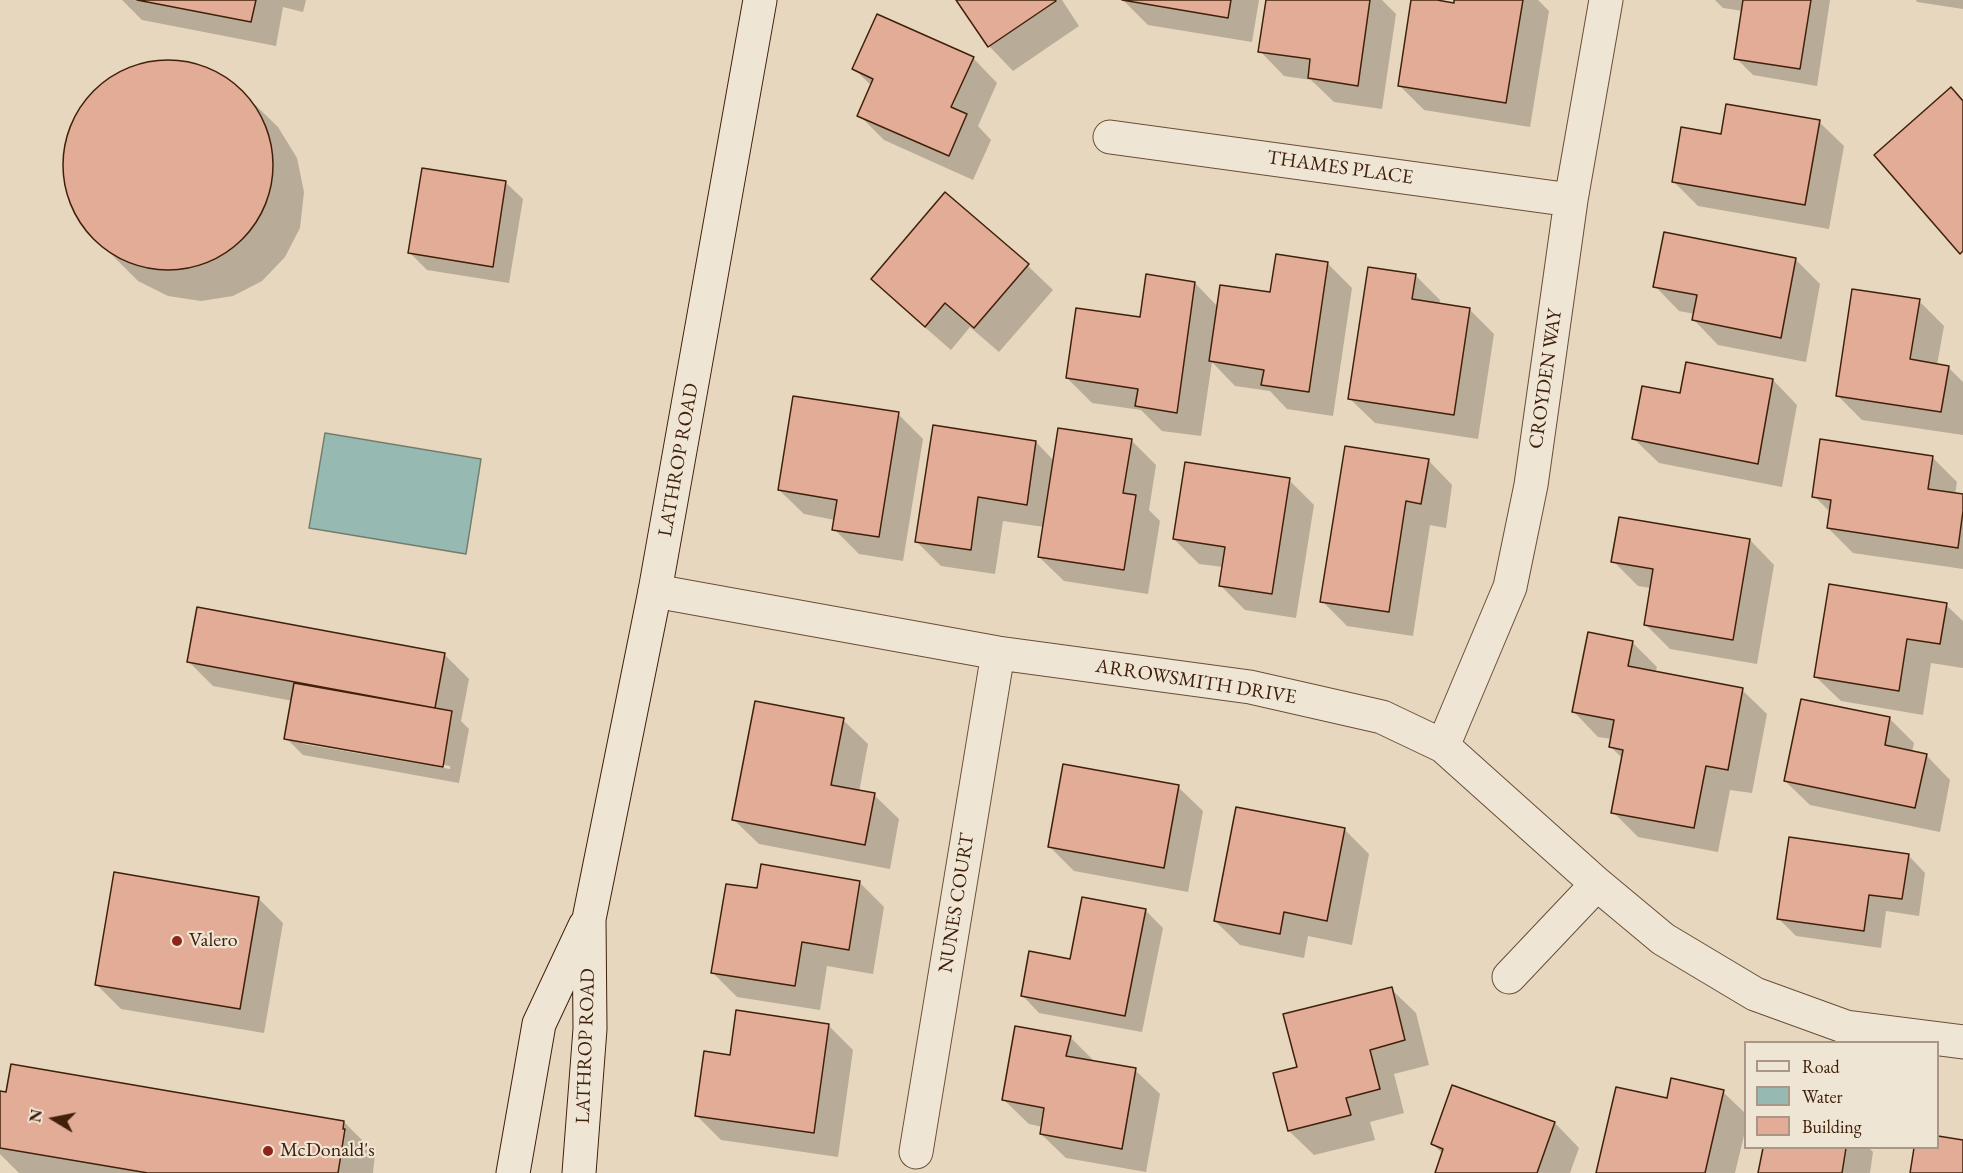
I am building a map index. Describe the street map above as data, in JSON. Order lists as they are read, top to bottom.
{
  "streets": {
    "street": [
      "THAMES PLACE",
      "CROYDEN WAY",
      "LATHROP ROAD",
      "ARROWSMITH DRIVE",
      "NUNES COURT"
    ]
  },
  "crossings": [
    ["THAMES PLACE", "CROYDEN WAY"],
    ["CROYDEN WAY", "ARROWSMITH DRIVE"],
    ["LATHROP ROAD", "ARROWSMITH DRIVE"],
    ["ARROWSMITH DRIVE", "NUNES COURT"]
  ],
  "places": ["Valero", "McDonald's"],
  "legend": ["Road", "Water", "Building"],
  "north": "left"
}
